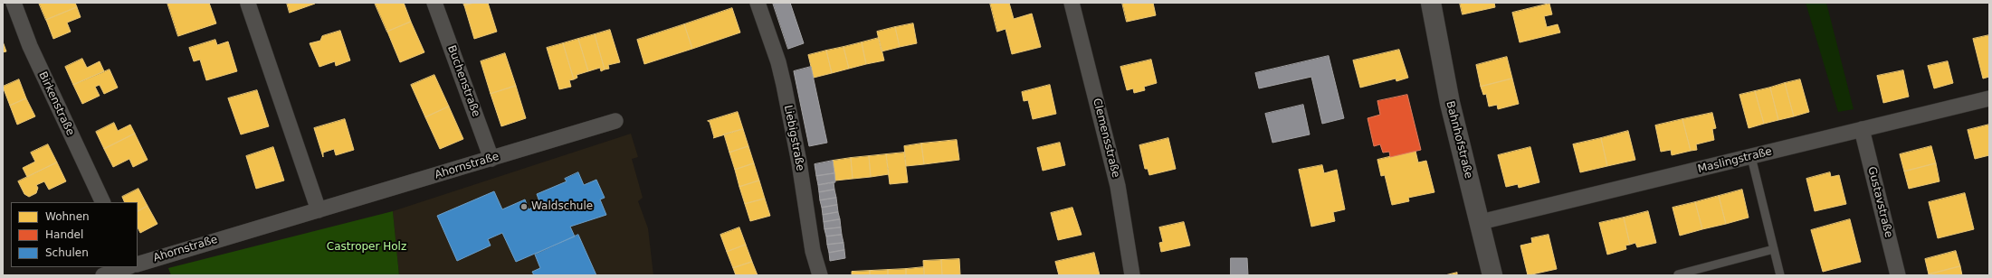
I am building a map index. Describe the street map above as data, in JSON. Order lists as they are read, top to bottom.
{
  "streets": {
    "main road": ["Bahnhofstraße"],
    "street": [
      "Buchenstraße",
      "Birkenstraße",
      "Liebigstraße",
      "Clemensstraße",
      "Maslingstraße",
      "Ahornstraße",
      "Gustavstraße"
    ]
  },
  "crossings": [
    ["Buchenstraße", "Ahornstraße"],
    ["Bahnhofstraße", "Maslingstraße"],
    ["Maslingstraße", "Gustavstraße"]
  ],
  "parks": ["Castroper Holz"],
  "places": ["Waldschule"],
  "legend": ["Wohnen", "Handel", "Schulen"]
}
